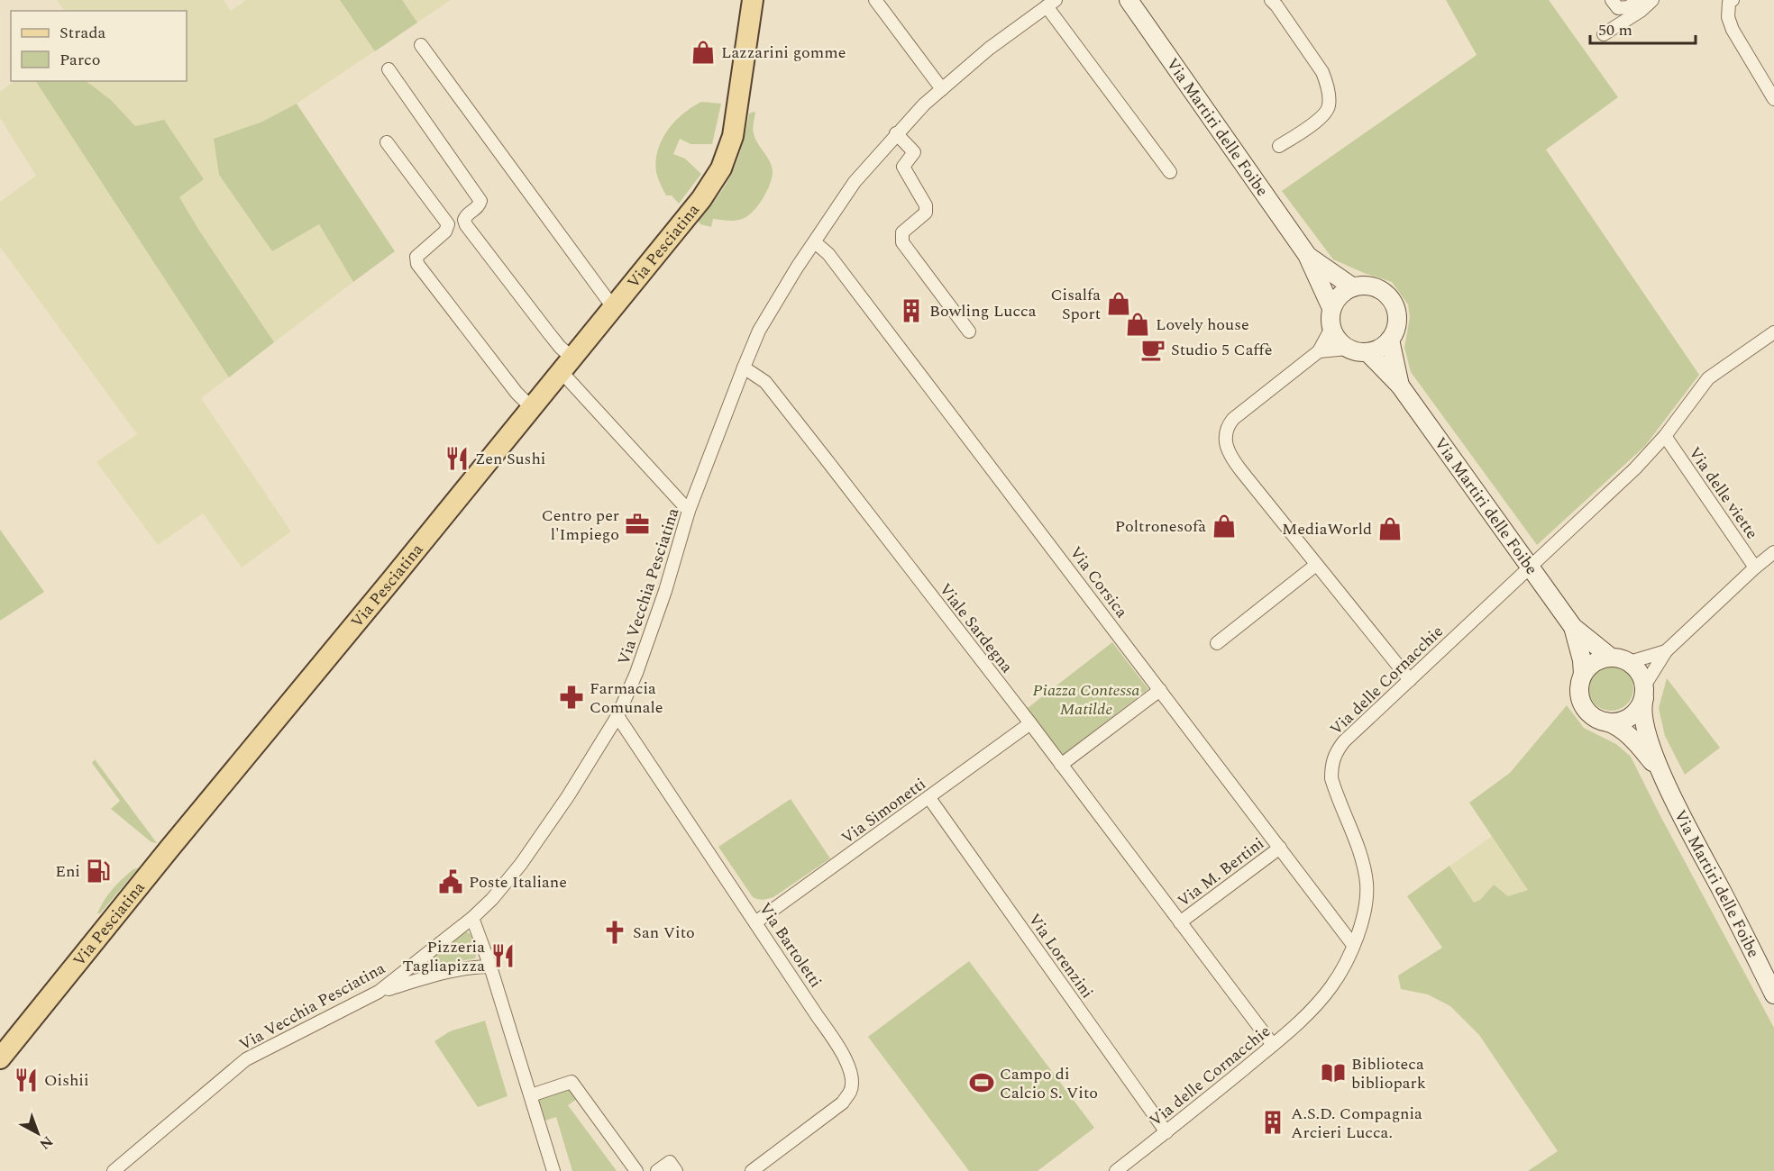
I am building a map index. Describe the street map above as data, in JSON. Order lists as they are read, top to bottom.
{
  "streets": {
    "main road": ["Via Pesciatina"],
    "street": [
      "Via Martiri delle Foibe",
      "Via delle viette",
      "Via Corsica",
      "Via Vecchia Pesciatina",
      "Viale Sardegna",
      "Via delle Cornacchie",
      "Via Simonetti",
      "Via M. Bertini",
      "Via Bartoletti",
      "Via Lorenzini"
    ]
  },
  "crossings": [
    ["Via Martiri delle Foibe", "Via delle Cornacchie"],
    ["Via delle viette", "Via delle Cornacchie"],
    ["Via Corsica", "Via Vecchia Pesciatina"],
    ["Via Corsica", "Via delle Cornacchie"],
    ["Via Corsica", "Via M. Bertini"],
    ["Via Vecchia Pesciatina", "Viale Sardegna"],
    ["Via Vecchia Pesciatina", "Via Bartoletti"],
    ["Viale Sardegna", "Via delle Cornacchie"],
    ["Viale Sardegna", "Via Simonetti"],
    ["Viale Sardegna", "Via M. Bertini"],
    ["Via delle Cornacchie", "Via Lorenzini"],
    ["Via Simonetti", "Via Bartoletti"],
    ["Via Simonetti", "Via Lorenzini"]
  ],
  "parks": ["Piazza Contessa Matilde"],
  "places": {
    "shop": [
      "Lazzarini gomme",
      "Cisalfa Sport",
      "Lovely house",
      "Poltronesofà",
      "MediaWorld"
    ],
    "building": ["Bowling Lucca", "A.S.D. Compagnia Arcieri Lucca."],
    "cafe": ["Studio 5 Caffè"],
    "restaurant": ["Zen Sushi", "Pizzeria Tagliapizza", "Oishii"],
    "office": ["Centro per l'Impiego"],
    "pharmacy": ["Farmacia Comunale"],
    "fuel station": ["Eni"],
    "public building": ["Poste Italiane"],
    "church": ["San Vito"],
    "library": ["Biblioteca bibliopark"],
    "sports": ["Campo di Calcio S. Vito"]
  },
  "legend": ["Strada", "Parco"],
  "scale_bar": "50 m",
  "north": "bottom right"
}
